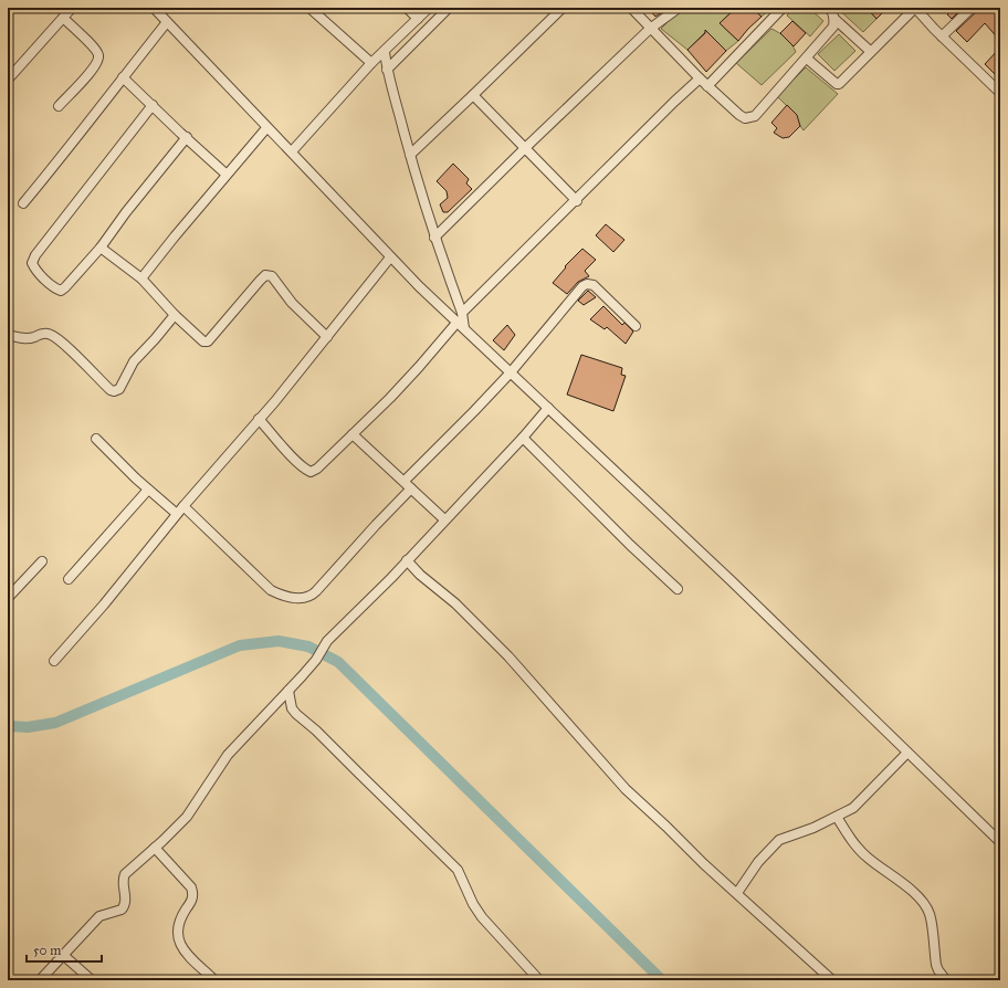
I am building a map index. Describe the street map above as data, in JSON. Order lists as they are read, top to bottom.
{
  "scale_bar": "50 m"
}
